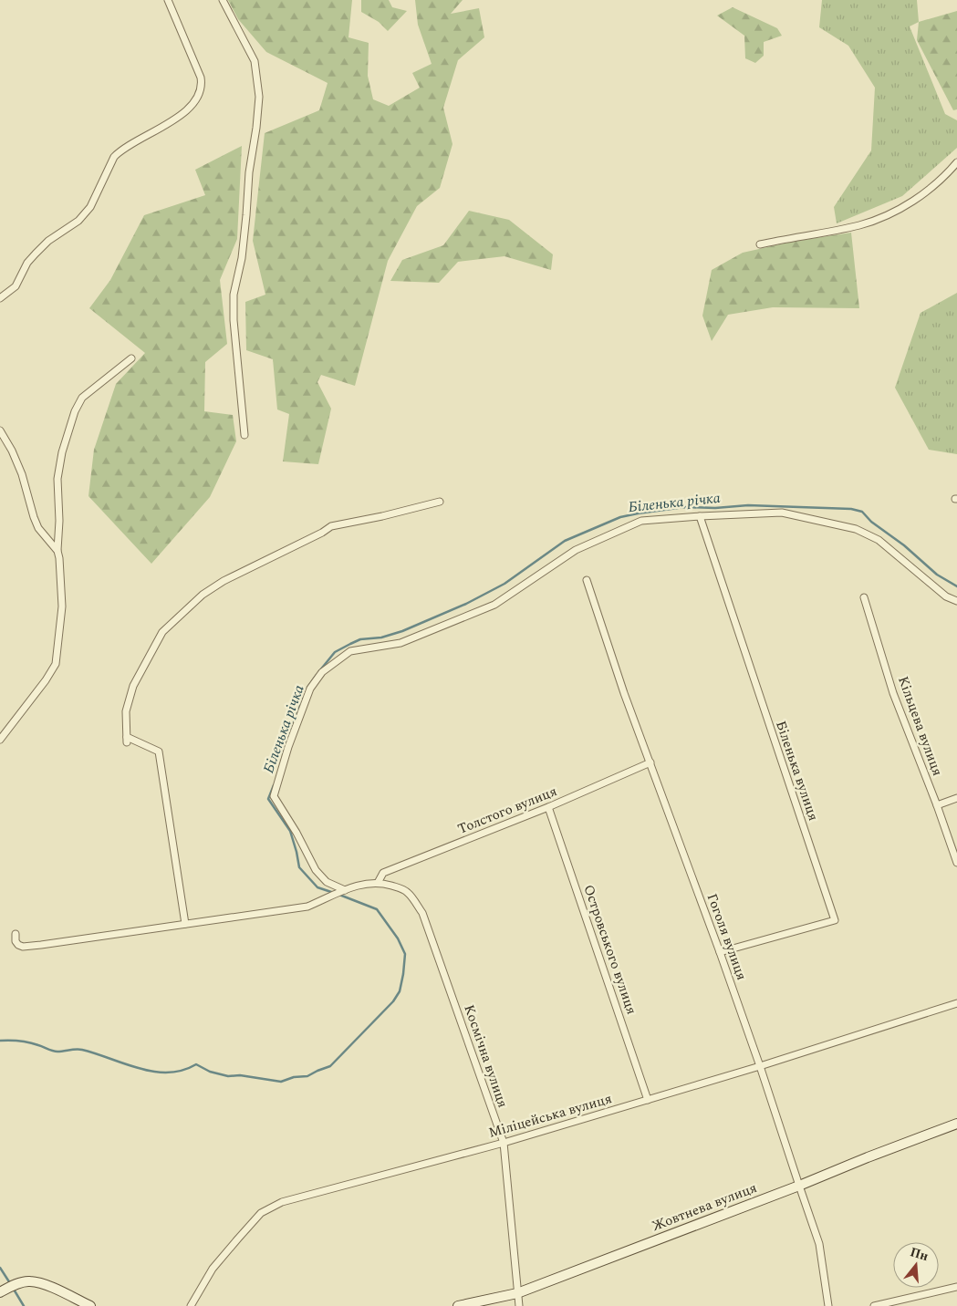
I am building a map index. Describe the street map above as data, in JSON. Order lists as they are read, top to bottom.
{
  "streets": {
    "main road": ["Жовтнева вулиця"],
    "street": [
      "Кільцева вулиця",
      "Біленька вулиця",
      "Толстого вулиця",
      "Гоголя вулиця",
      "Островського вулиця",
      "Космічна вулиця",
      "Міліцейська вулиця"
    ]
  },
  "crossings": [
    ["Біленька вулиця", "Гоголя вулиця"],
    ["Толстого вулиця", "Гоголя вулиця"],
    ["Толстого вулиця", "Островського вулиця"],
    ["Толстого вулиця", "Космічна вулиця"],
    ["Гоголя вулиця", "Міліцейська вулиця"],
    ["Гоголя вулиця", "Жовтнева вулиця"],
    ["Островського вулиця", "Міліцейська вулиця"],
    ["Космічна вулиця", "Міліцейська вулиця"],
    ["Космічна вулиця", "Жовтнева вулиця"]
  ],
  "water": ["Біленька річка"],
  "north": "top"
}
